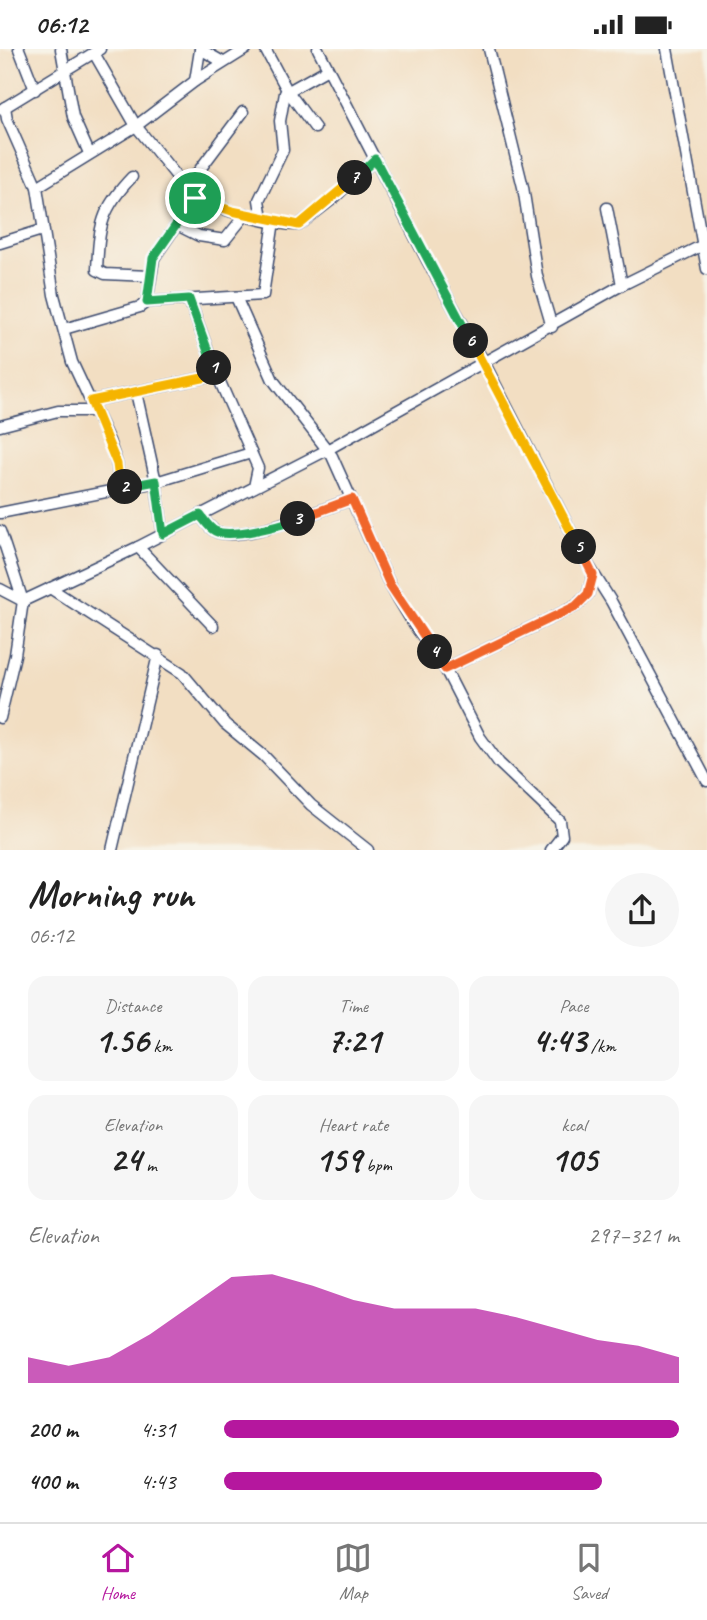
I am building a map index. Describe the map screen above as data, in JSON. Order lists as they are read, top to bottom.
{
  "page": {
    "status": "06:12",
    "pins": [
      "7",
      "6",
      "1",
      "2",
      "3",
      "5",
      "4"
    ],
    "heading": ["Morning run", "06:12"],
    "stats": [
      ["Distance", "1.56 km"],
      ["Time", "7:21"],
      ["Pace", "4:43 /km"],
      ["Elevation", "24 m"],
      ["Heart rate", "159 bpm"],
      ["kcal", "105"]
    ],
    "chart": ["Elevation", "297–321 m"],
    "list": [
      {
        "name": "200 m",
        "note": "4:31"
      },
      {
        "name": "400 m",
        "note": "4:43"
      }
    ],
    "tabs": ["Home", "Map", "Saved"]
  }
}
